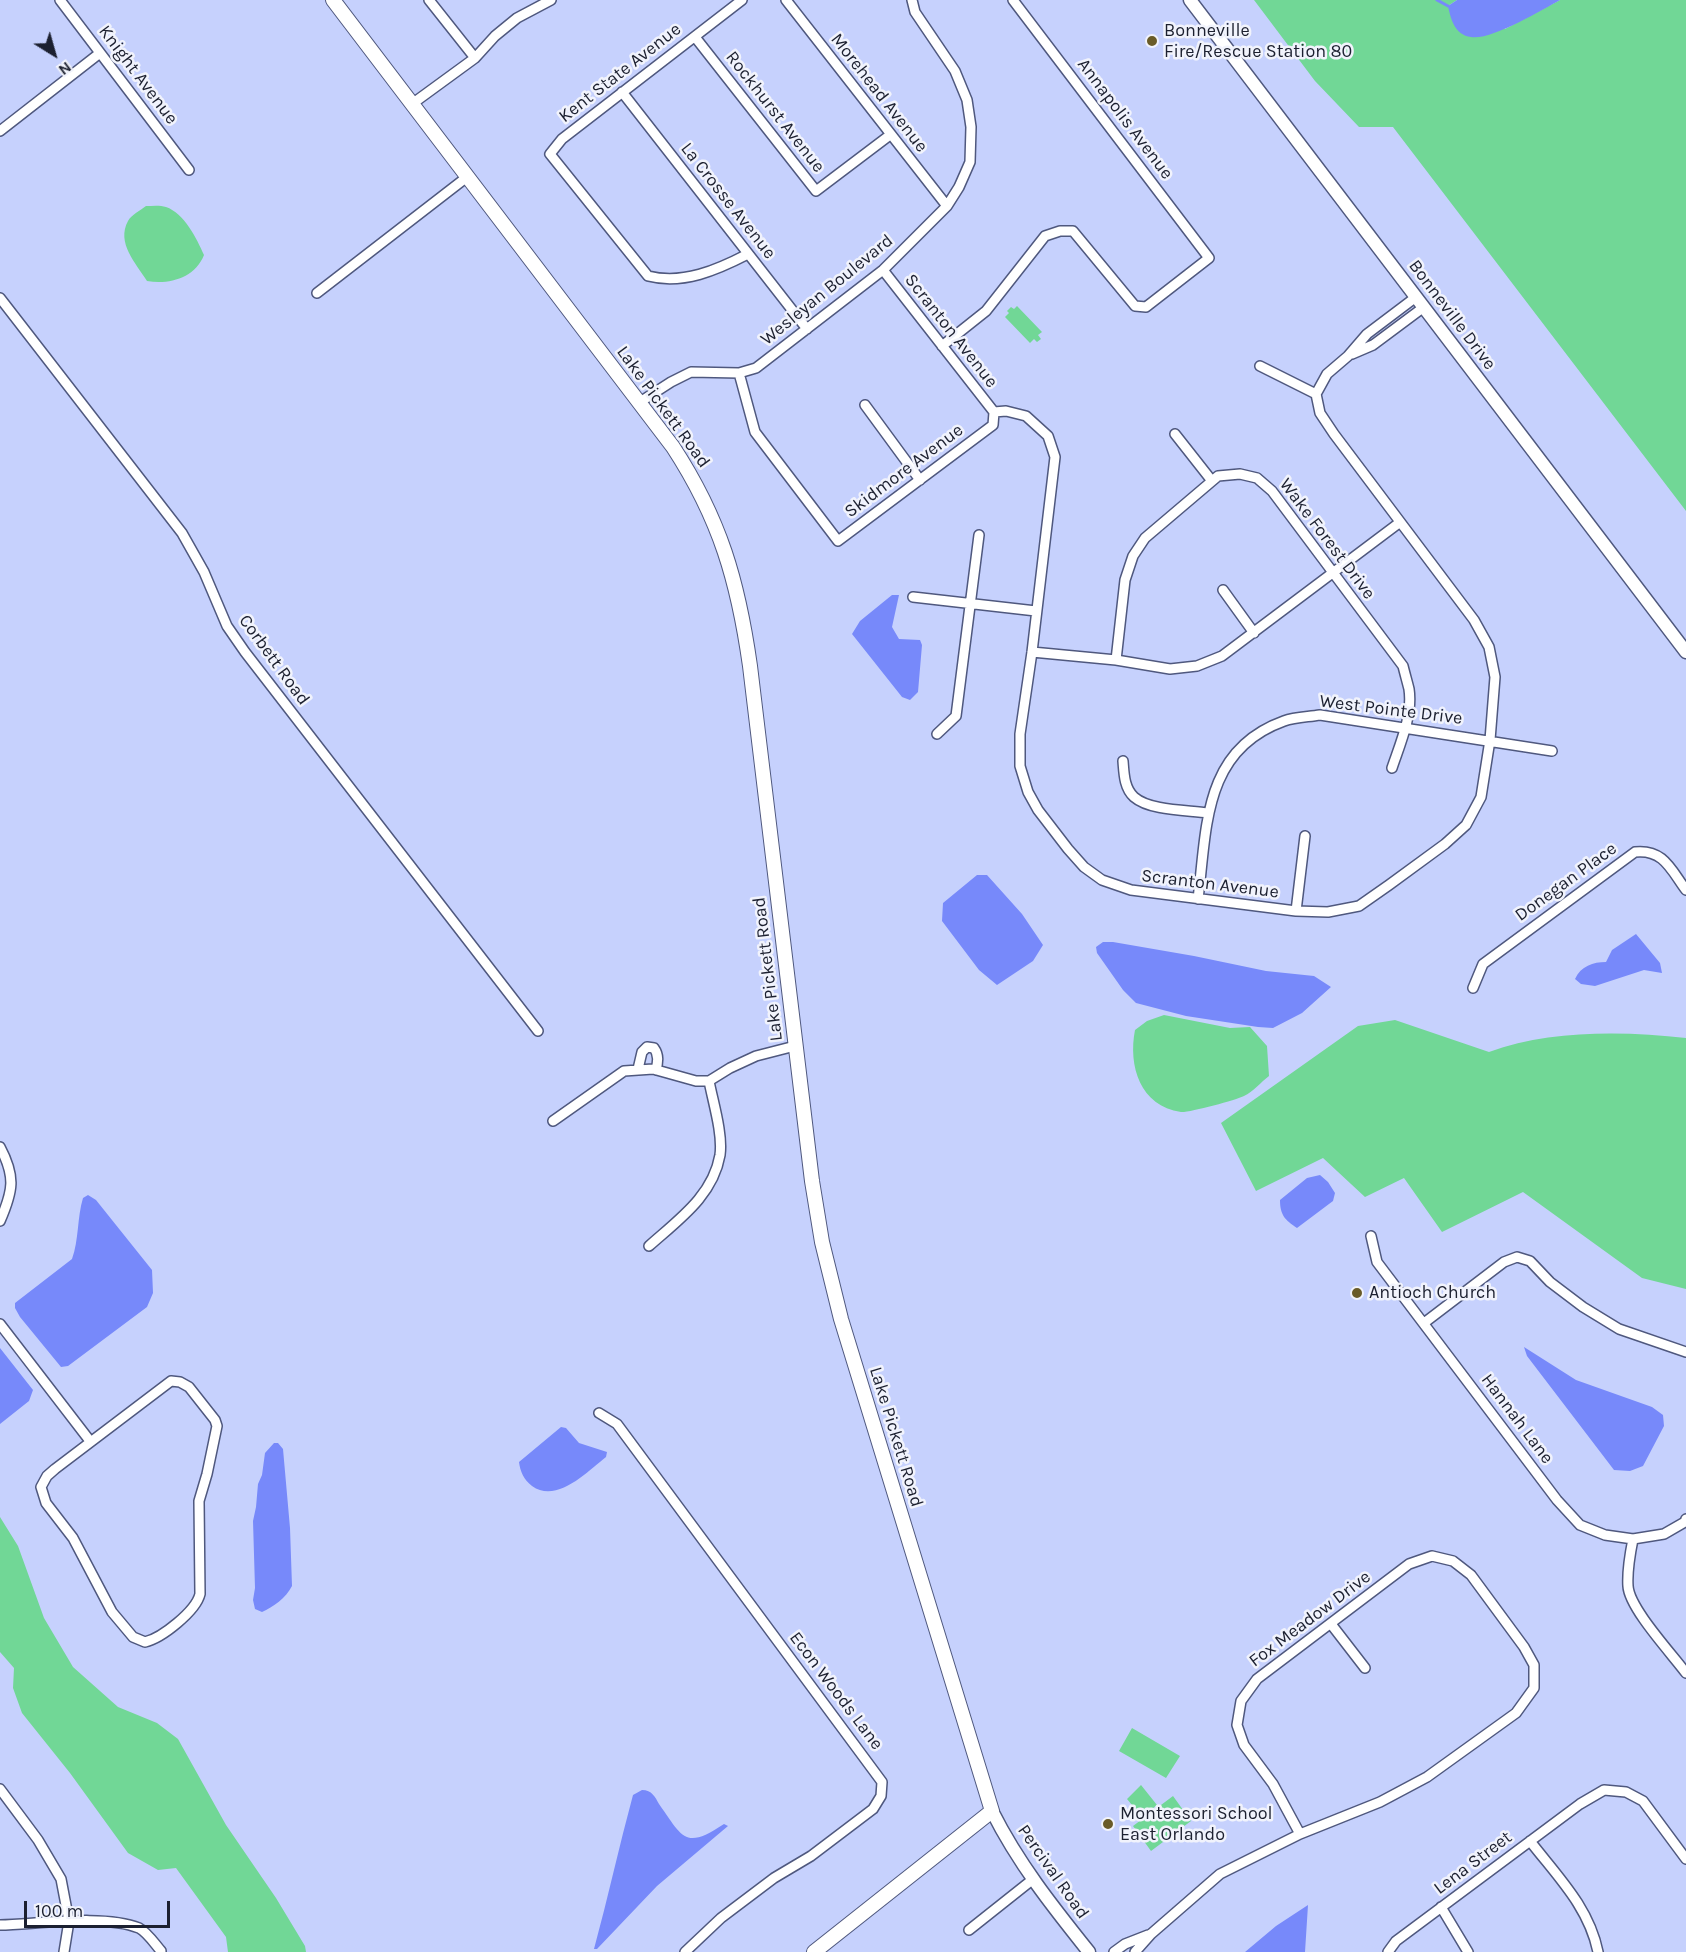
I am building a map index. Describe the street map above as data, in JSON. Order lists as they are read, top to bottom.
{
  "streets": {
    "main road": ["Lake Pickett Road"],
    "street": [
      "Kent State Avenue",
      "Knight Avenue",
      "Morehead Avenue",
      "Rockhurst Avenue",
      "Annapolis Avenue",
      "La Crosse Avenue",
      "Wesleyan Boulevard",
      "Bonneville Drive",
      "Scranton Avenue",
      "Skidmore Avenue",
      "Wake Forest Drive",
      "Corbett Road",
      "West Pointe Drive",
      "Donegan Place",
      "Hannah Lane",
      "Fox Meadow Drive",
      "Econ Woods Lane",
      "Lena Street",
      "Percival Road"
    ]
  },
  "crossings": [
    ["Kent State Avenue", "Rockhurst Avenue"],
    ["Kent State Avenue", "La Crosse Avenue"],
    ["Morehead Avenue", "Rockhurst Avenue"],
    ["Morehead Avenue", "Wesleyan Boulevard"],
    ["Annapolis Avenue", "Scranton Avenue"],
    ["La Crosse Avenue", "Wesleyan Boulevard"],
    ["Wesleyan Boulevard", "Scranton Avenue"],
    ["Wesleyan Boulevard", "Lake Pickett Road"],
    ["Wesleyan Boulevard", "Skidmore Avenue"],
    ["Scranton Avenue", "Skidmore Avenue"],
    ["Scranton Avenue", "West Pointe Drive"],
    ["Lake Pickett Road", "Percival Road"],
    ["Wake Forest Drive", "West Pointe Drive"]
  ],
  "places": ["Bonneville Fire/Rescue Station 80", "Antioch Church", "Montessori School East Orlando"],
  "scale_bar": "100 m",
  "north": "bottom right"
}
